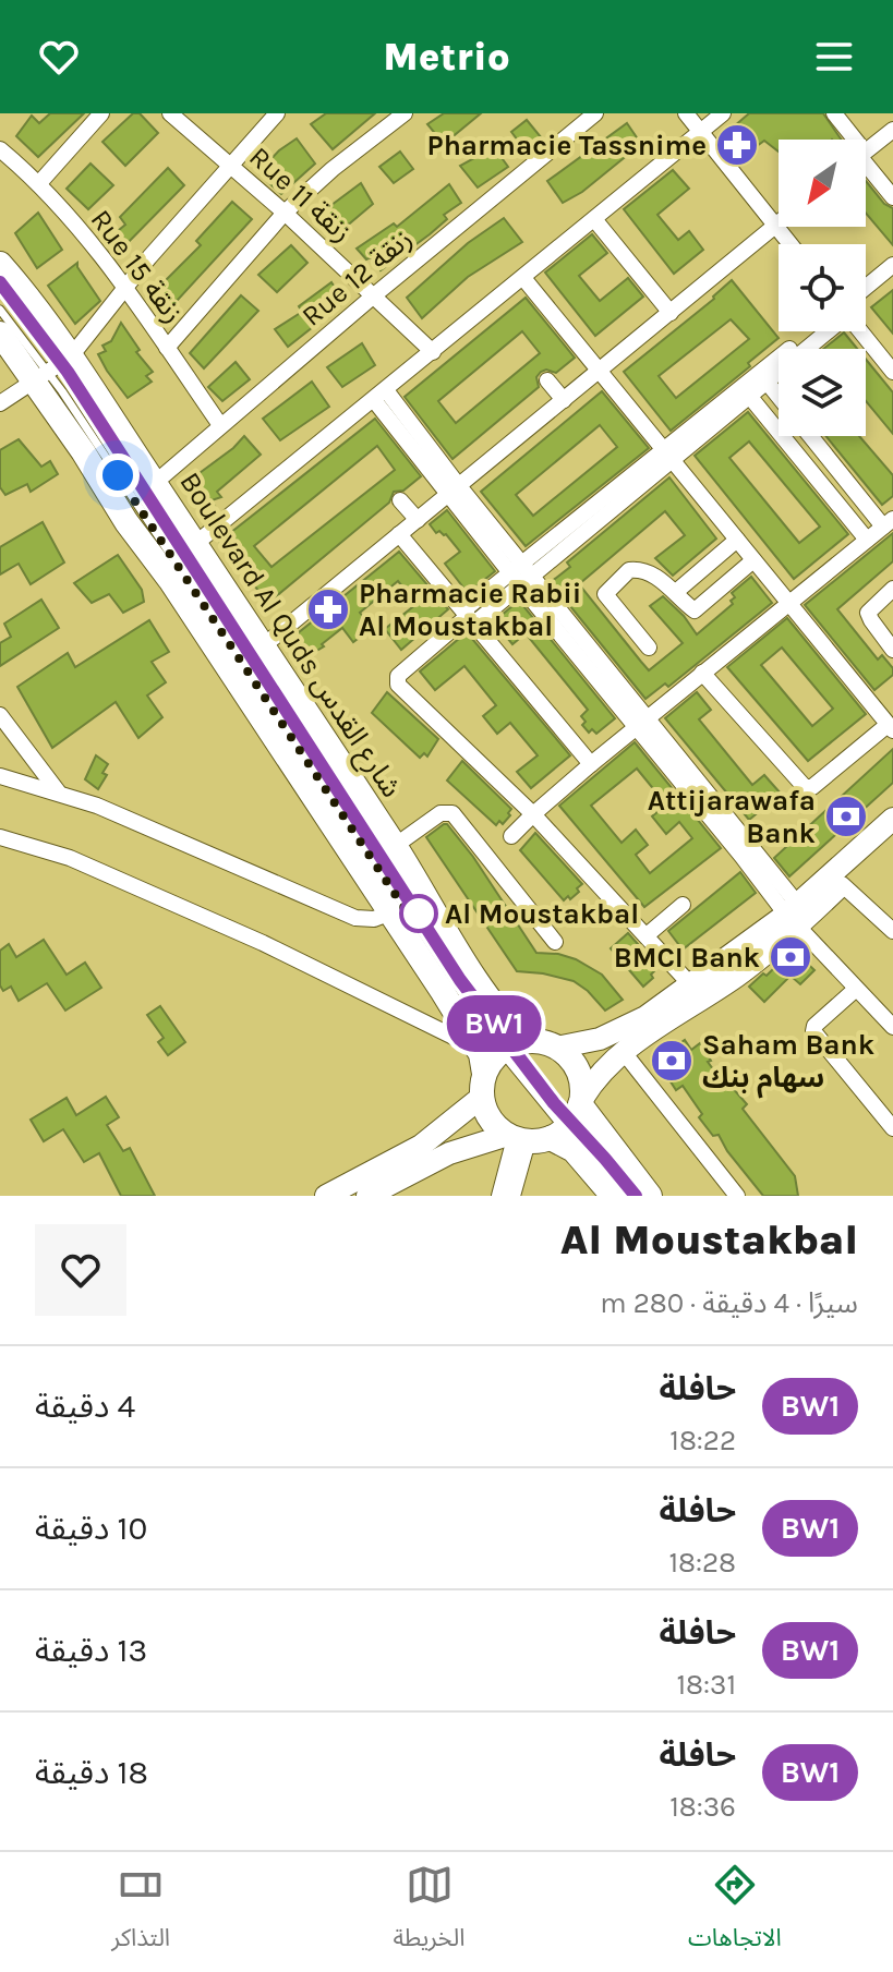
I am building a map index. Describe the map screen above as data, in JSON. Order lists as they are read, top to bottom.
{
  "streets": {
    "main road": ["Boulevard Al Quds شارع القدس"],
    "street": ["Rue 11 زنقة", "Rue 15 زنقة", "Rue 12 زنقة"]
  },
  "crossings": [
    ["Rue 11 زنقة", "Rue 12 زنقة"],
    ["Rue 15 زنقة", "Rue 12 زنقة"],
    ["Rue 12 زنقة", "Boulevard Al Quds شارع القدس"]
  ],
  "places": {
    "pharmacy": ["Pharmacie Tassnime", "Pharmacie Rabii Al Moustakbal"],
    "bank": ["Attijarawafa Bank", "BMCI Bank", "Saham Bank سهام بنك"],
    "other": ["Al Moustakbal"]
  },
  "lines": ["bus line BW1"],
  "north": "bottom left",
  "page": {
    "header": "Metrio",
    "on_map": "BW1",
    "heading": ["Al Moustakbal", "سيرًا · 4 دقيقة · 280 m"],
    "list": [
      {
        "mark": "BW1",
        "name": "حافلة",
        "note": "18:22",
        "value": "4 دقيقة"
      },
      {
        "mark": "BW1",
        "name": "حافلة",
        "note": "18:28",
        "value": "10 دقيقة"
      },
      {
        "mark": "BW1",
        "name": "حافلة",
        "note": "18:31",
        "value": "13 دقيقة"
      },
      {
        "mark": "BW1",
        "name": "حافلة",
        "note": "18:36",
        "value": "18 دقيقة"
      }
    ],
    "tabs": ["الاتجاهات", "الخريطة", "التذاكر"]
  }
}
